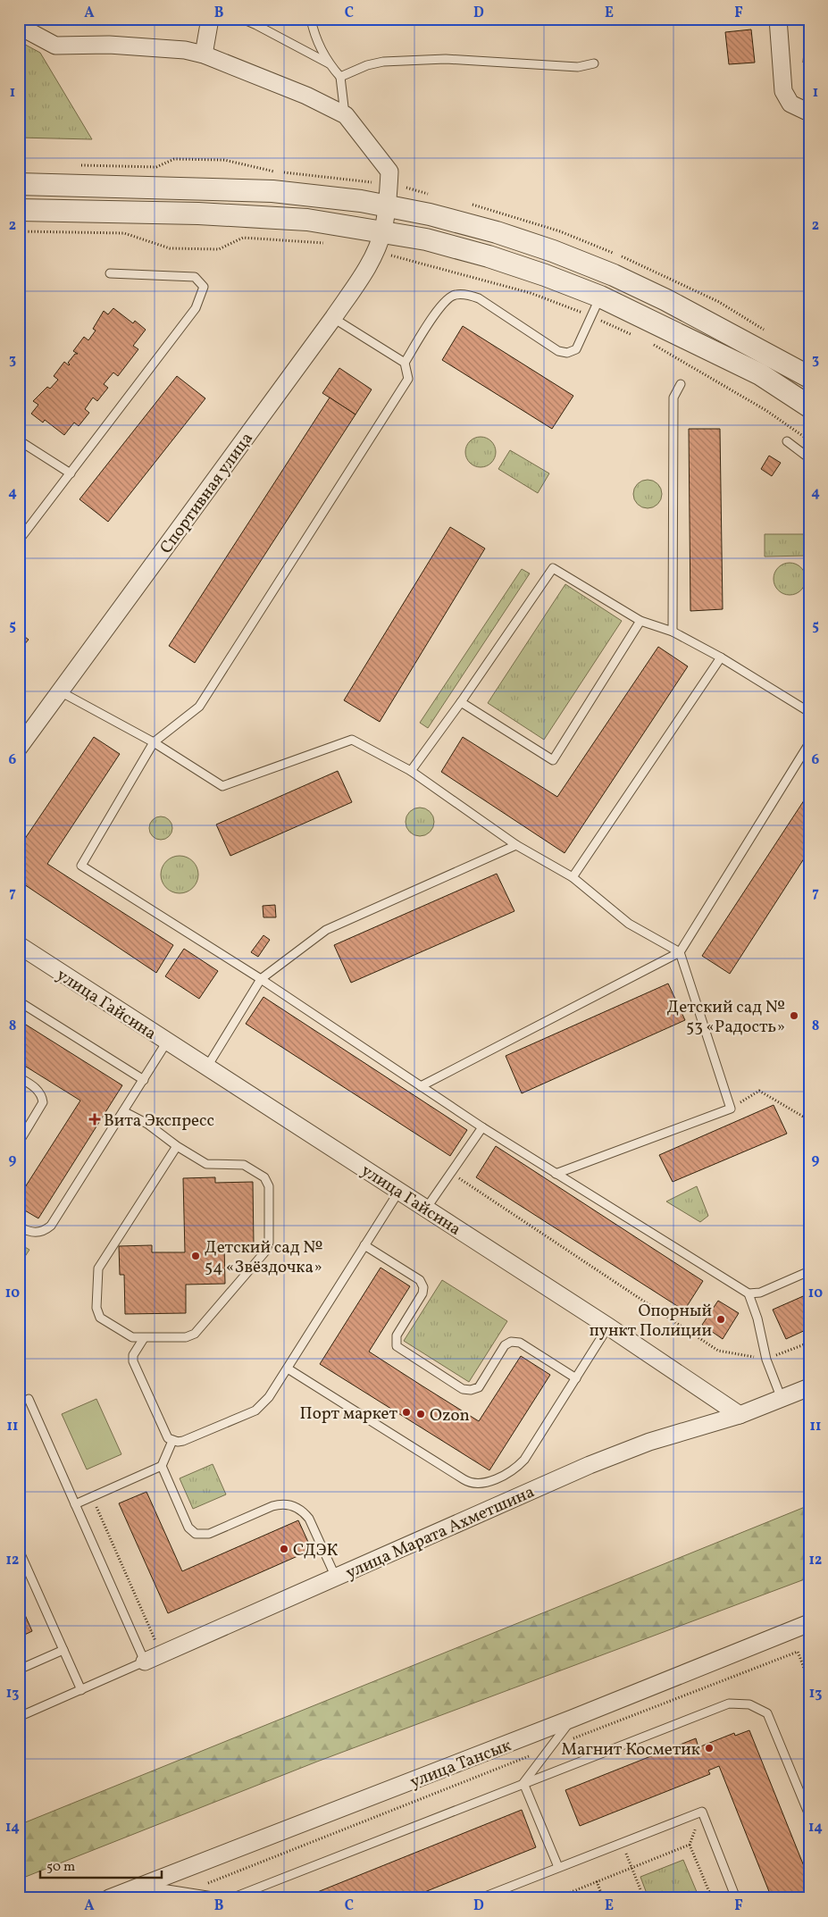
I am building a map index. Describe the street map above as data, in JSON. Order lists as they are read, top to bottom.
{
  "streets": {
    "street": [
      "Спортивная улица",
      "улица Гайсина",
      "улица Марата Ахметшина",
      "улица Тансык"
    ]
  },
  "crossings": [
    ["улица Гайсина", "улица Марата Ахметшина"]
  ],
  "places": {
    "other": [
      "Детский сад № 53 «Радость»",
      "Детский сад № 54 «Звёздочка»",
      "Опорный пункт Полиции",
      "Порт маркет",
      "Ozon",
      "СДЭК",
      "Магнит Косметик"
    ],
    "health": ["Вита Экспресс"]
  },
  "scale_bar": "50 m",
  "grid": {
    "columns": [
      "A",
      "B",
      "C",
      "D",
      "E",
      "F"
    ],
    "rows": [
      "1",
      "2",
      "3",
      "4",
      "5",
      "6",
      "7",
      "8",
      "9",
      "10",
      "11",
      "12",
      "13",
      "14"
    ]
  }
}
